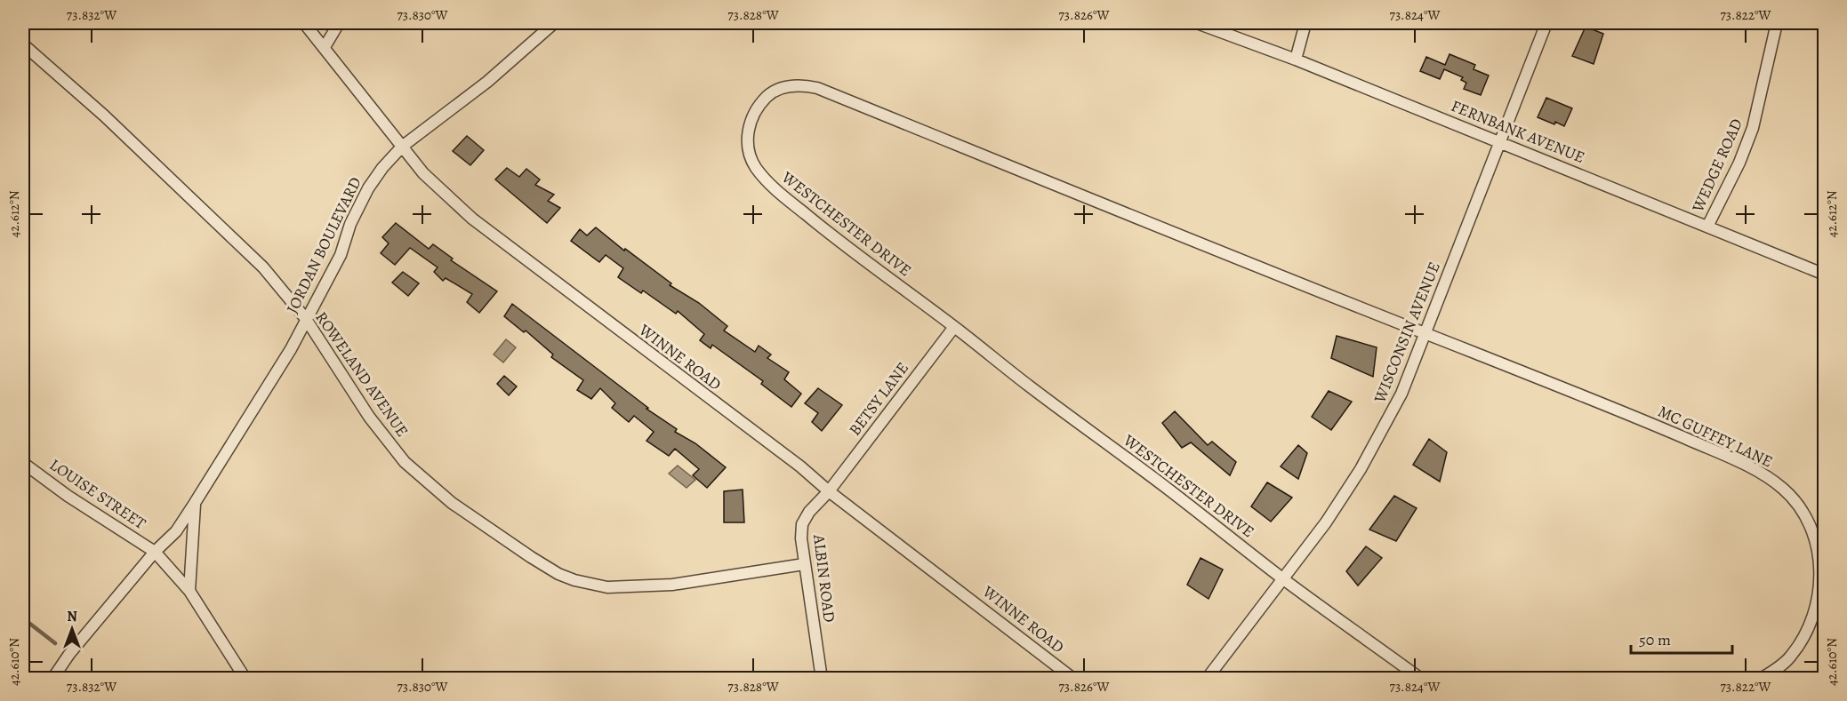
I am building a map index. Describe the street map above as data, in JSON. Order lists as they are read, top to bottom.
{
  "streets": {
    "street": [
      "FERNBANK AVENUE",
      "WEDGE ROAD",
      "WESTCHESTER DRIVE",
      "JORDAN BOULEVARD",
      "WISCONSIN AVENUE",
      "WINNE ROAD",
      "ROWELAND AVENUE",
      "BETSY LANE",
      "MC GUFFEY LANE",
      "LOUISE STREET",
      "ALBIN ROAD"
    ]
  },
  "crossings": [
    ["FERNBANK AVENUE", "WEDGE ROAD"],
    ["FERNBANK AVENUE", "WISCONSIN AVENUE"],
    ["WESTCHESTER DRIVE", "WISCONSIN AVENUE"],
    ["WESTCHESTER DRIVE", "BETSY LANE"],
    ["WESTCHESTER DRIVE", "MC GUFFEY LANE"],
    ["JORDAN BOULEVARD", "WINNE ROAD"],
    ["JORDAN BOULEVARD", "ROWELAND AVENUE"],
    ["JORDAN BOULEVARD", "LOUISE STREET"],
    ["WISCONSIN AVENUE", "MC GUFFEY LANE"],
    ["WINNE ROAD", "BETSY LANE"],
    ["WINNE ROAD", "ALBIN ROAD"],
    ["ROWELAND AVENUE", "ALBIN ROAD"],
    ["BETSY LANE", "ALBIN ROAD"]
  ],
  "scale_bar": "50 m",
  "north": "top",
  "coordinates": [
    "73.832°W",
    "73.830°W",
    "73.828°W",
    "73.826°W",
    "73.824°W",
    "73.822°W",
    "42.612°N",
    "42.610°N"
  ]
}
